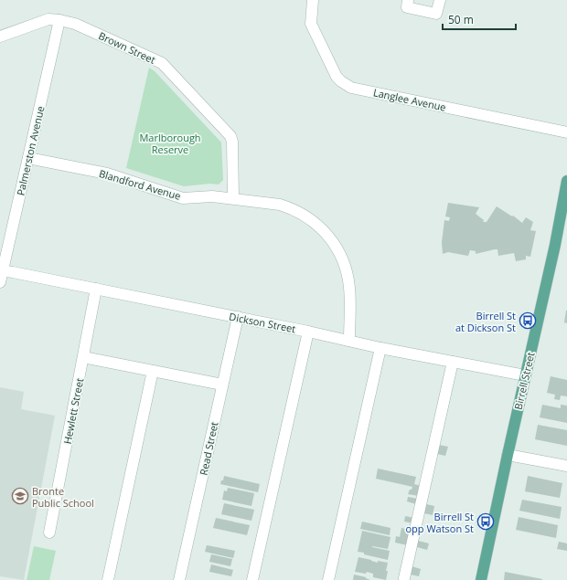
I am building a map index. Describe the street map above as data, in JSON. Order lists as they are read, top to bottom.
{
  "streets": {
    "main road": ["Birrell Street"],
    "street": [
      "Brown Street",
      "Langlee Avenue",
      "Palmerston Avenue",
      "Blandford Avenue",
      "Dickson Street",
      "Hewlett Street",
      "Read Street"
    ]
  },
  "crossings": [
    ["Brown Street", "Palmerston Avenue"],
    ["Brown Street", "Blandford Avenue"],
    ["Palmerston Avenue", "Blandford Avenue"],
    ["Palmerston Avenue", "Dickson Street"],
    ["Blandford Avenue", "Dickson Street"],
    ["Dickson Street", "Birrell Street"],
    ["Dickson Street", "Hewlett Street"],
    ["Dickson Street", "Read Street"]
  ],
  "parks": ["Marlborough Reserve"],
  "places": {
    "bus stop": ["Birrell St at Dickson St", "Birrell St opp Watson St"],
    "school or university": ["Bronte Public School"]
  },
  "scale_bar": "50 m"
}
